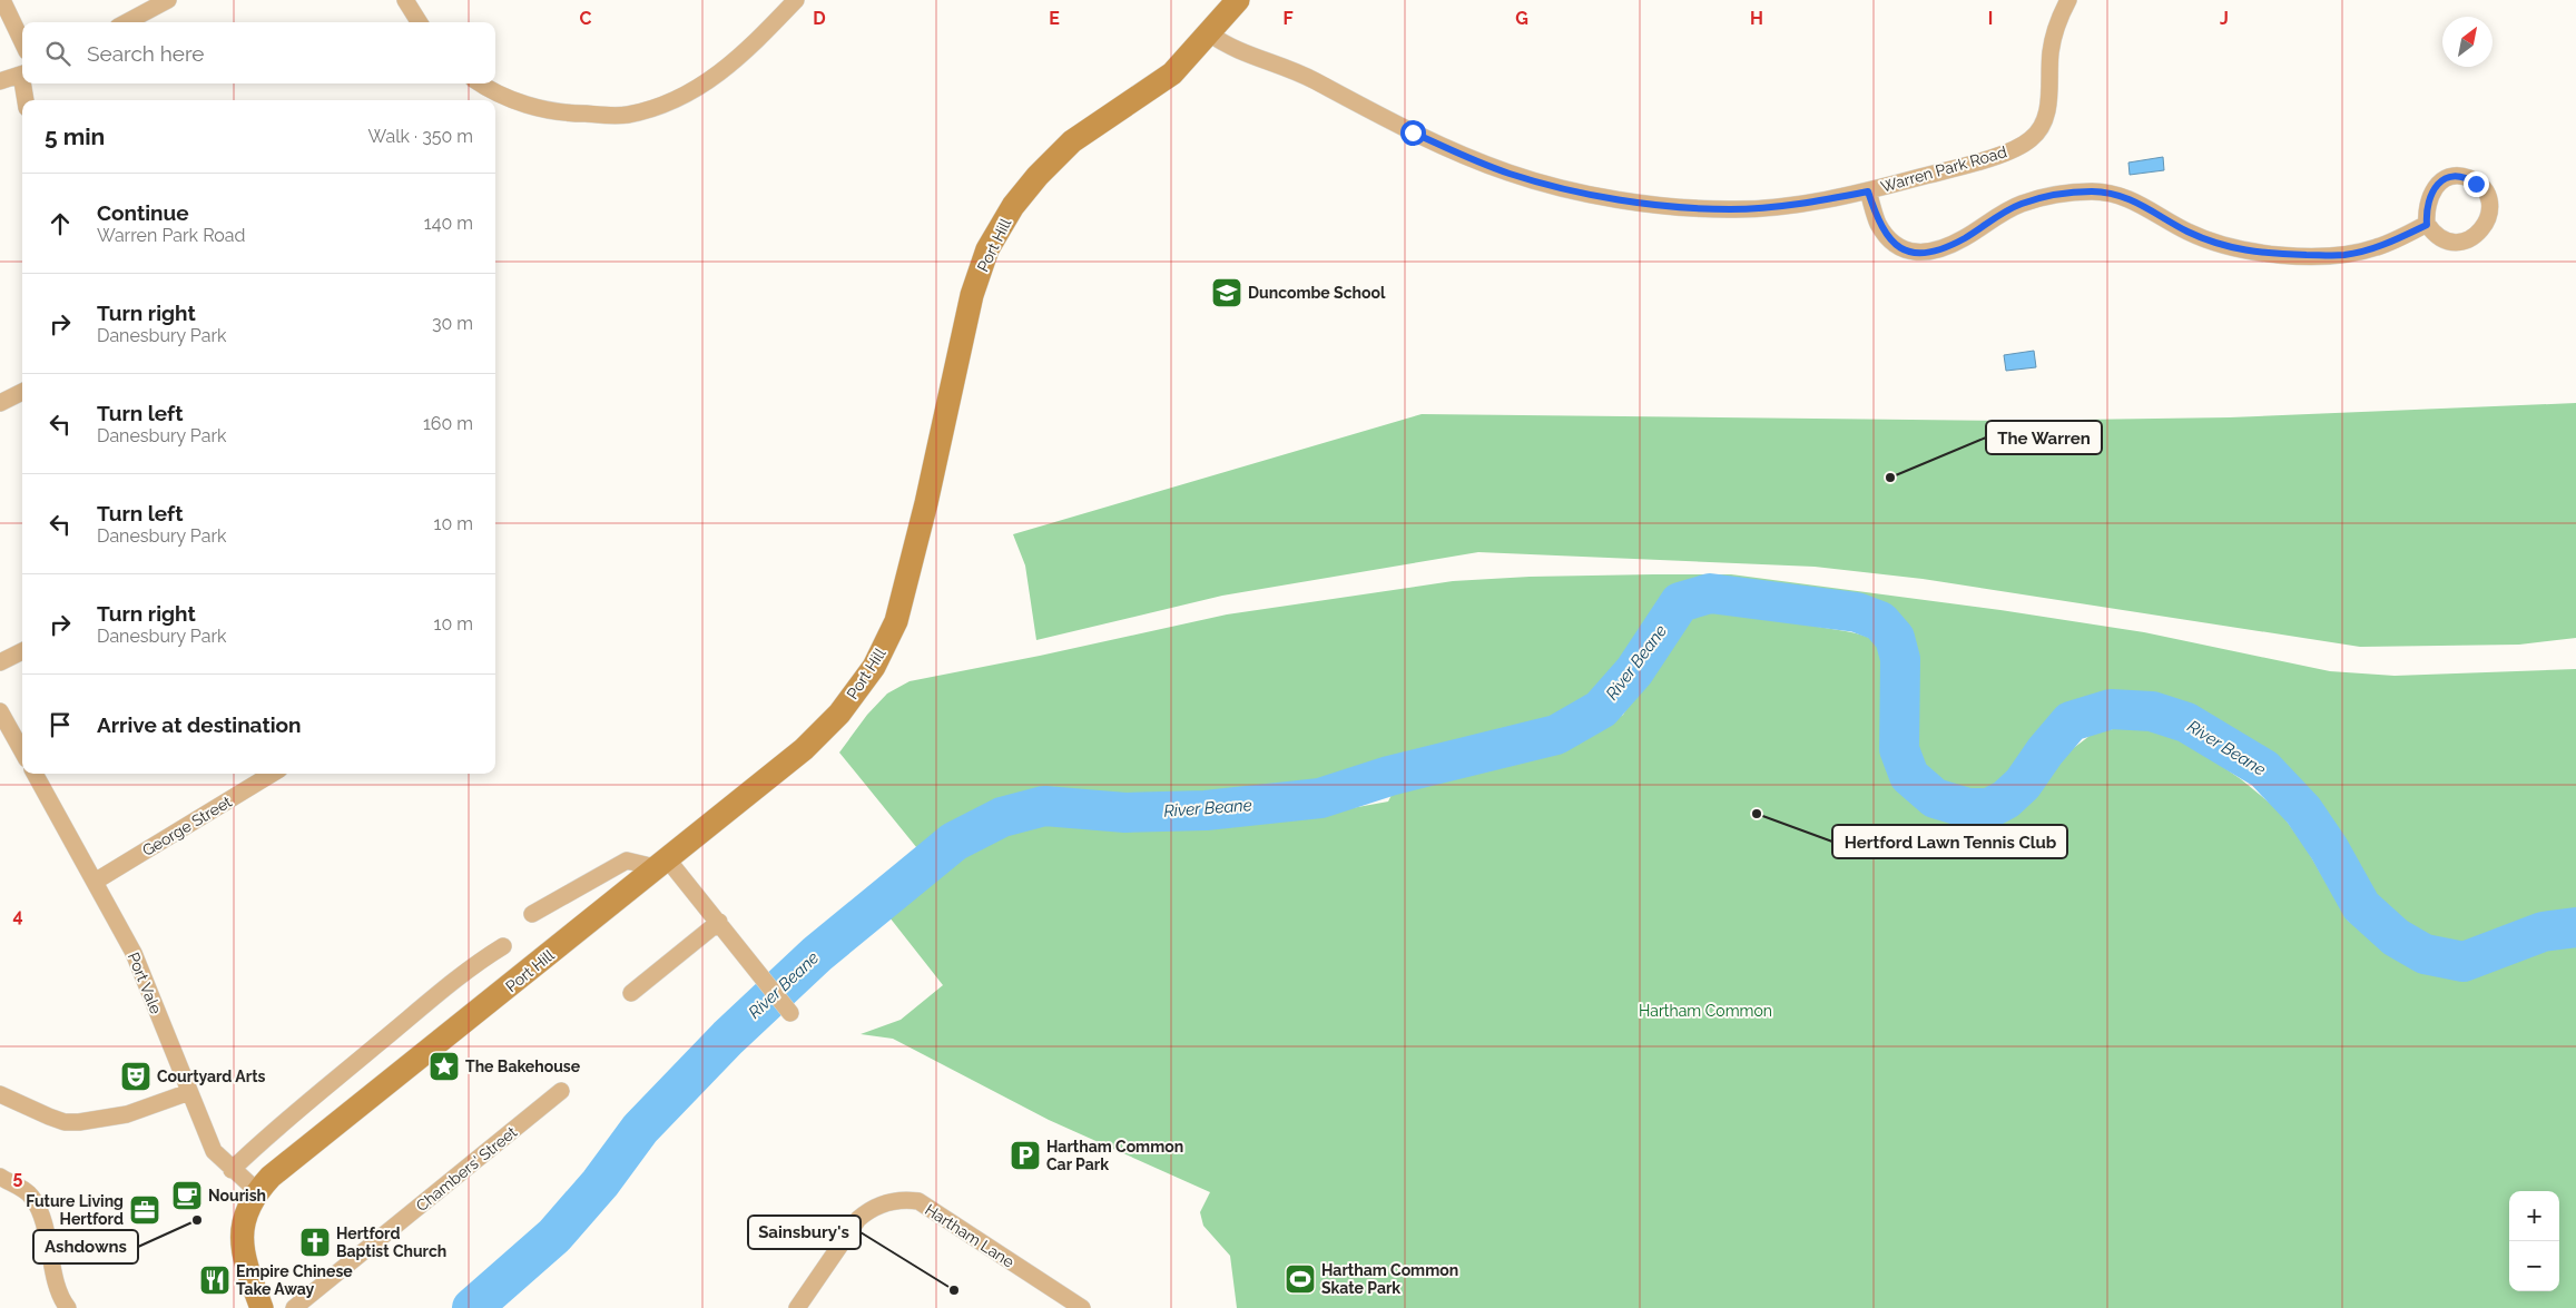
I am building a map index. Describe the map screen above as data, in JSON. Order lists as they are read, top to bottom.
{
  "streets": {
    "main road": ["Port Hill"],
    "street": [
      "Warren Park Road",
      "George Street",
      "Port Vale",
      "Chambers' Street",
      "Hartham Lane"
    ]
  },
  "crossings": [
    ["Warren Park Road", "Port Hill"],
    ["Port Hill", "Port Vale"],
    ["George Street", "Port Vale"]
  ],
  "water": ["River Beane"],
  "parks": ["Hartham Common"],
  "places": {
    "school or university": ["Duncombe School"],
    "other": [
      "The Warren",
      "Hertford Lawn Tennis Club",
      "Ashdowns",
      "Sainsbury's"
    ],
    "place": ["The Bakehouse"],
    "theatre": ["Courtyard Arts"],
    "parking": ["Hartham Common Car Park"],
    "cafe": ["Nourish"],
    "office": ["Future Living Hertford"],
    "church": ["Hertford Baptist Church"],
    "sports": ["Hartham Common Skate Park"],
    "restaurant": ["Empire Chinese Take Away"]
  },
  "north": "top right",
  "page": {
    "search": "Search here",
    "heading": ["5 min", "Walk · 350 m"],
    "list": [
      ["Continue", "Warren Park Road", "140 m"],
      ["Turn right", "Danesbury Park", "30 m"],
      ["Turn left", "Danesbury Park", "160 m"],
      ["Turn left", "Danesbury Park", "10 m"],
      ["Turn right", "Danesbury Park", "10 m"],
      "Arrive at destination"
    ],
    "map_buttons": ["+", "−"]
  },
  "grid": {
    "columns": [
      "C",
      "D",
      "E",
      "F",
      "G",
      "H",
      "I",
      "J"
    ],
    "rows": ["4", "5"]
  }
}
